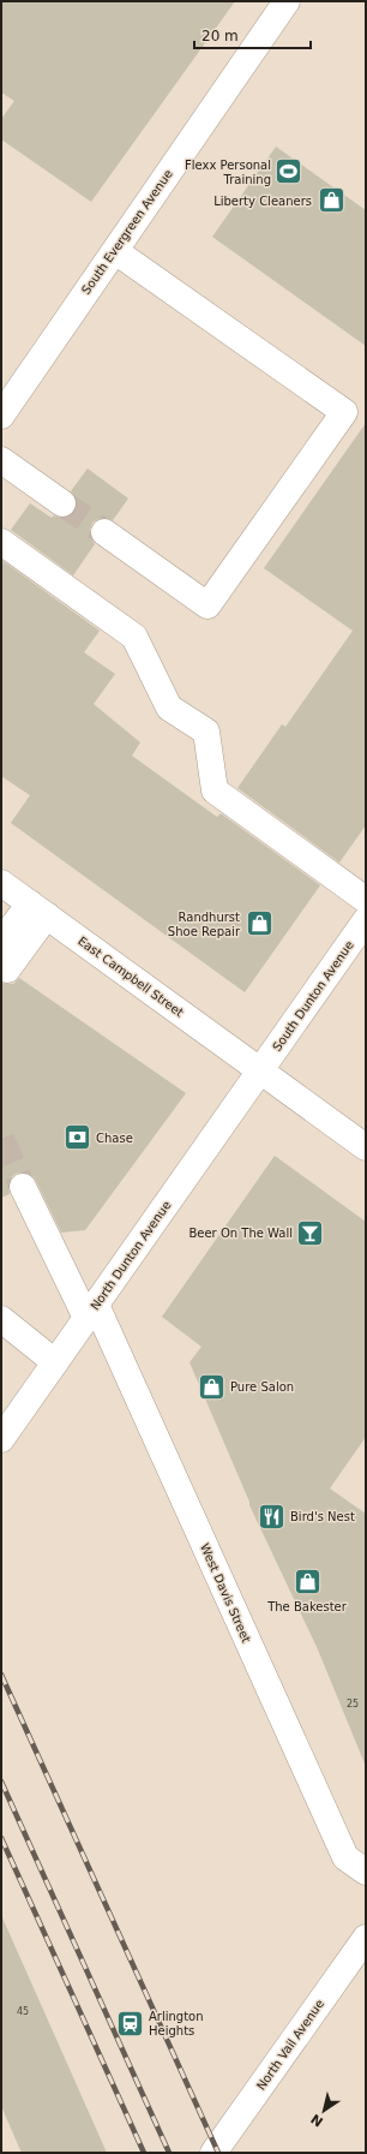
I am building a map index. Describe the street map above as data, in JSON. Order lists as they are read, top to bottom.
{
  "streets": {
    "street": [
      "South Evergreen Avenue",
      "East Campbell Street",
      "South Dunton Avenue",
      "North Dunton Avenue",
      "West Davis Street",
      "North Vail Avenue"
    ]
  },
  "crossings": [
    ["East Campbell Street", "South Dunton Avenue"],
    ["East Campbell Street", "North Dunton Avenue"],
    ["South Dunton Avenue", "North Dunton Avenue"],
    ["North Dunton Avenue", "West Davis Street"]
  ],
  "places": {
    "sports": ["Flexx Personal Training"],
    "shop": [
      "Liberty Cleaners",
      "Randhurst Shoe Repair",
      "Pure Salon",
      "The Bakester"
    ],
    "bank": ["Chase"],
    "bar": ["Beer On The Wall"],
    "restaurant": ["Bird's Nest"],
    "station": ["Arlington Heights"]
  },
  "house_numbers": ["25", "45"],
  "scale_bar": "20 m",
  "north": "bottom left"
}
